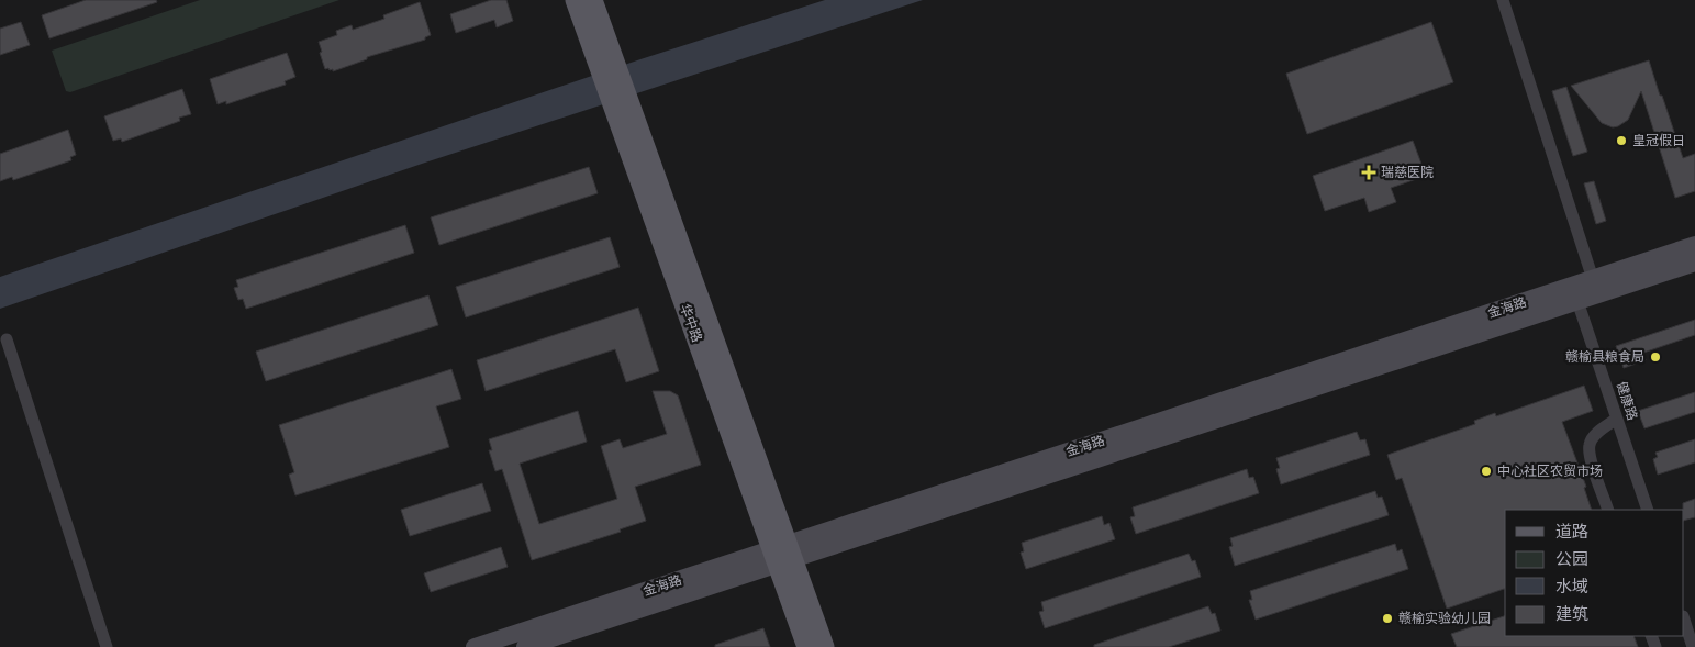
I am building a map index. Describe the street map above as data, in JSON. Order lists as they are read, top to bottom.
{
  "streets": {
    "main road": ["金海路", "华中路"],
    "street": ["健康路"]
  },
  "crossings": [
    ["金海路", "华中路"],
    ["金海路", "健康路"]
  ],
  "places": {
    "other": [
      "皇冠假日",
      "赣榆县粮食局",
      "中心社区农贸市场",
      "赣榆实验幼儿园"
    ],
    "health": ["瑞慈医院"]
  },
  "legend": [
    "道路",
    "公园",
    "水域",
    "建筑"
  ]
}
